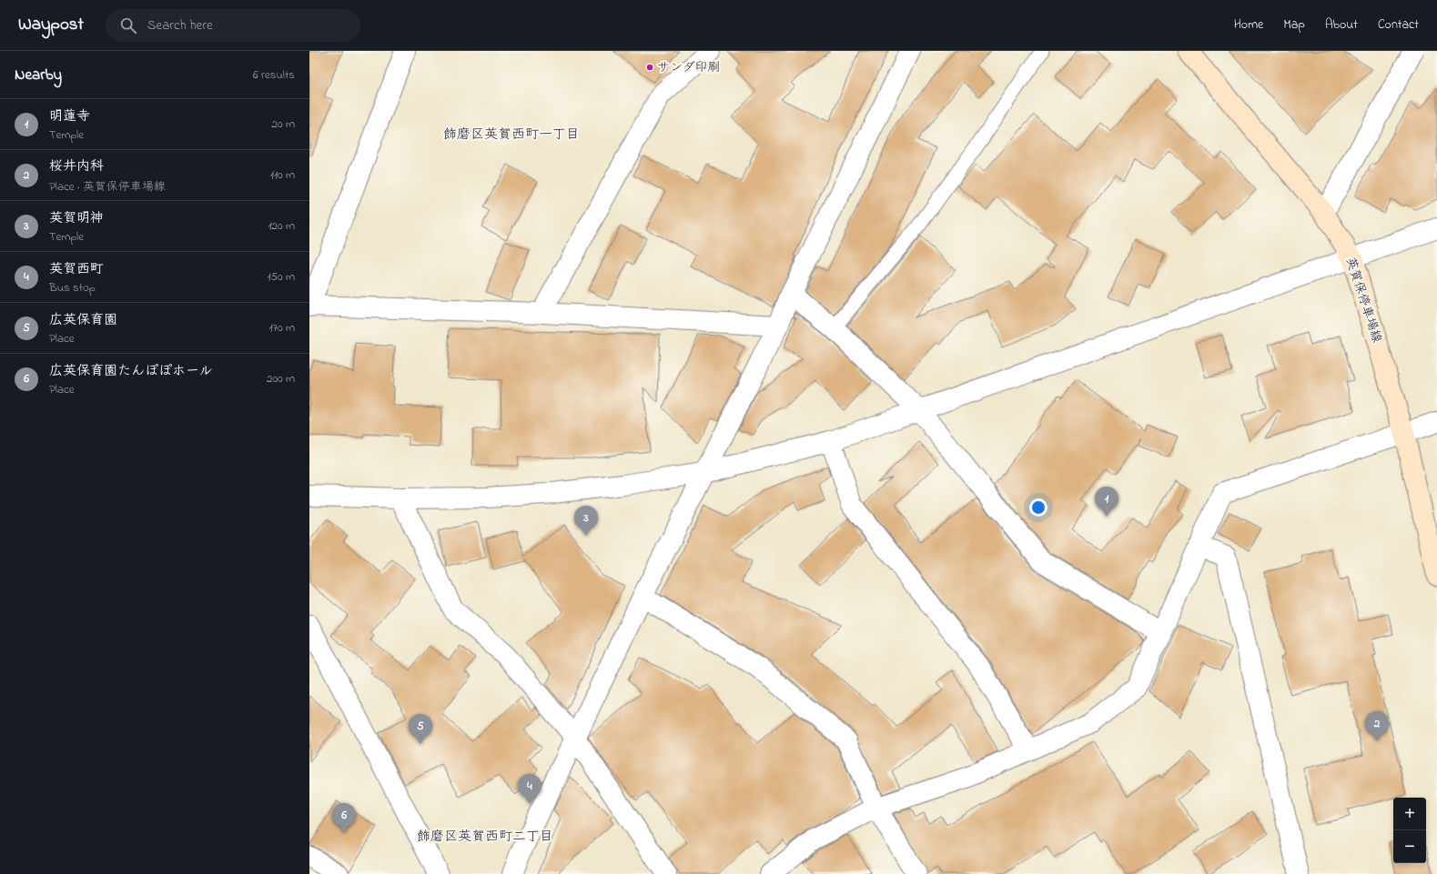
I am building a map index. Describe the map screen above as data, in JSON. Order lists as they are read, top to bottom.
{
  "streets": {
    "main road": ["英賀保停車場線"]
  },
  "districts": ["飾磨区英賀西町一丁目", "飾磨区英賀西町二丁目"],
  "places": ["サンダ印刷"],
  "page": {
    "header": "Waypost",
    "search": "Search here",
    "nav": [
      "Home",
      "Map",
      "About",
      "Contact"
    ],
    "heading": ["Nearby", "6 results"],
    "list": [
      {
        "mark": "1",
        "name": "明蓮寺",
        "note": "Temple",
        "value": "20 m"
      },
      {
        "mark": "2",
        "name": "桜井内科",
        "note": "Place · 英賀保停車場線",
        "value": "110 m"
      },
      {
        "mark": "3",
        "name": "英賀明神",
        "note": "Temple",
        "value": "120 m"
      },
      {
        "mark": "4",
        "name": "英賀西町",
        "note": "Bus stop",
        "value": "150 m"
      },
      {
        "mark": "5",
        "name": "広英保育園",
        "note": "Place",
        "value": "170 m"
      },
      {
        "mark": "6",
        "name": "広英保育園たんぽぽホール",
        "note": "Place",
        "value": "200 m"
      }
    ],
    "pins": [
      "1",
      "3",
      "2",
      "5",
      "4",
      "6"
    ],
    "map_buttons": ["+", "−"]
  }
}
